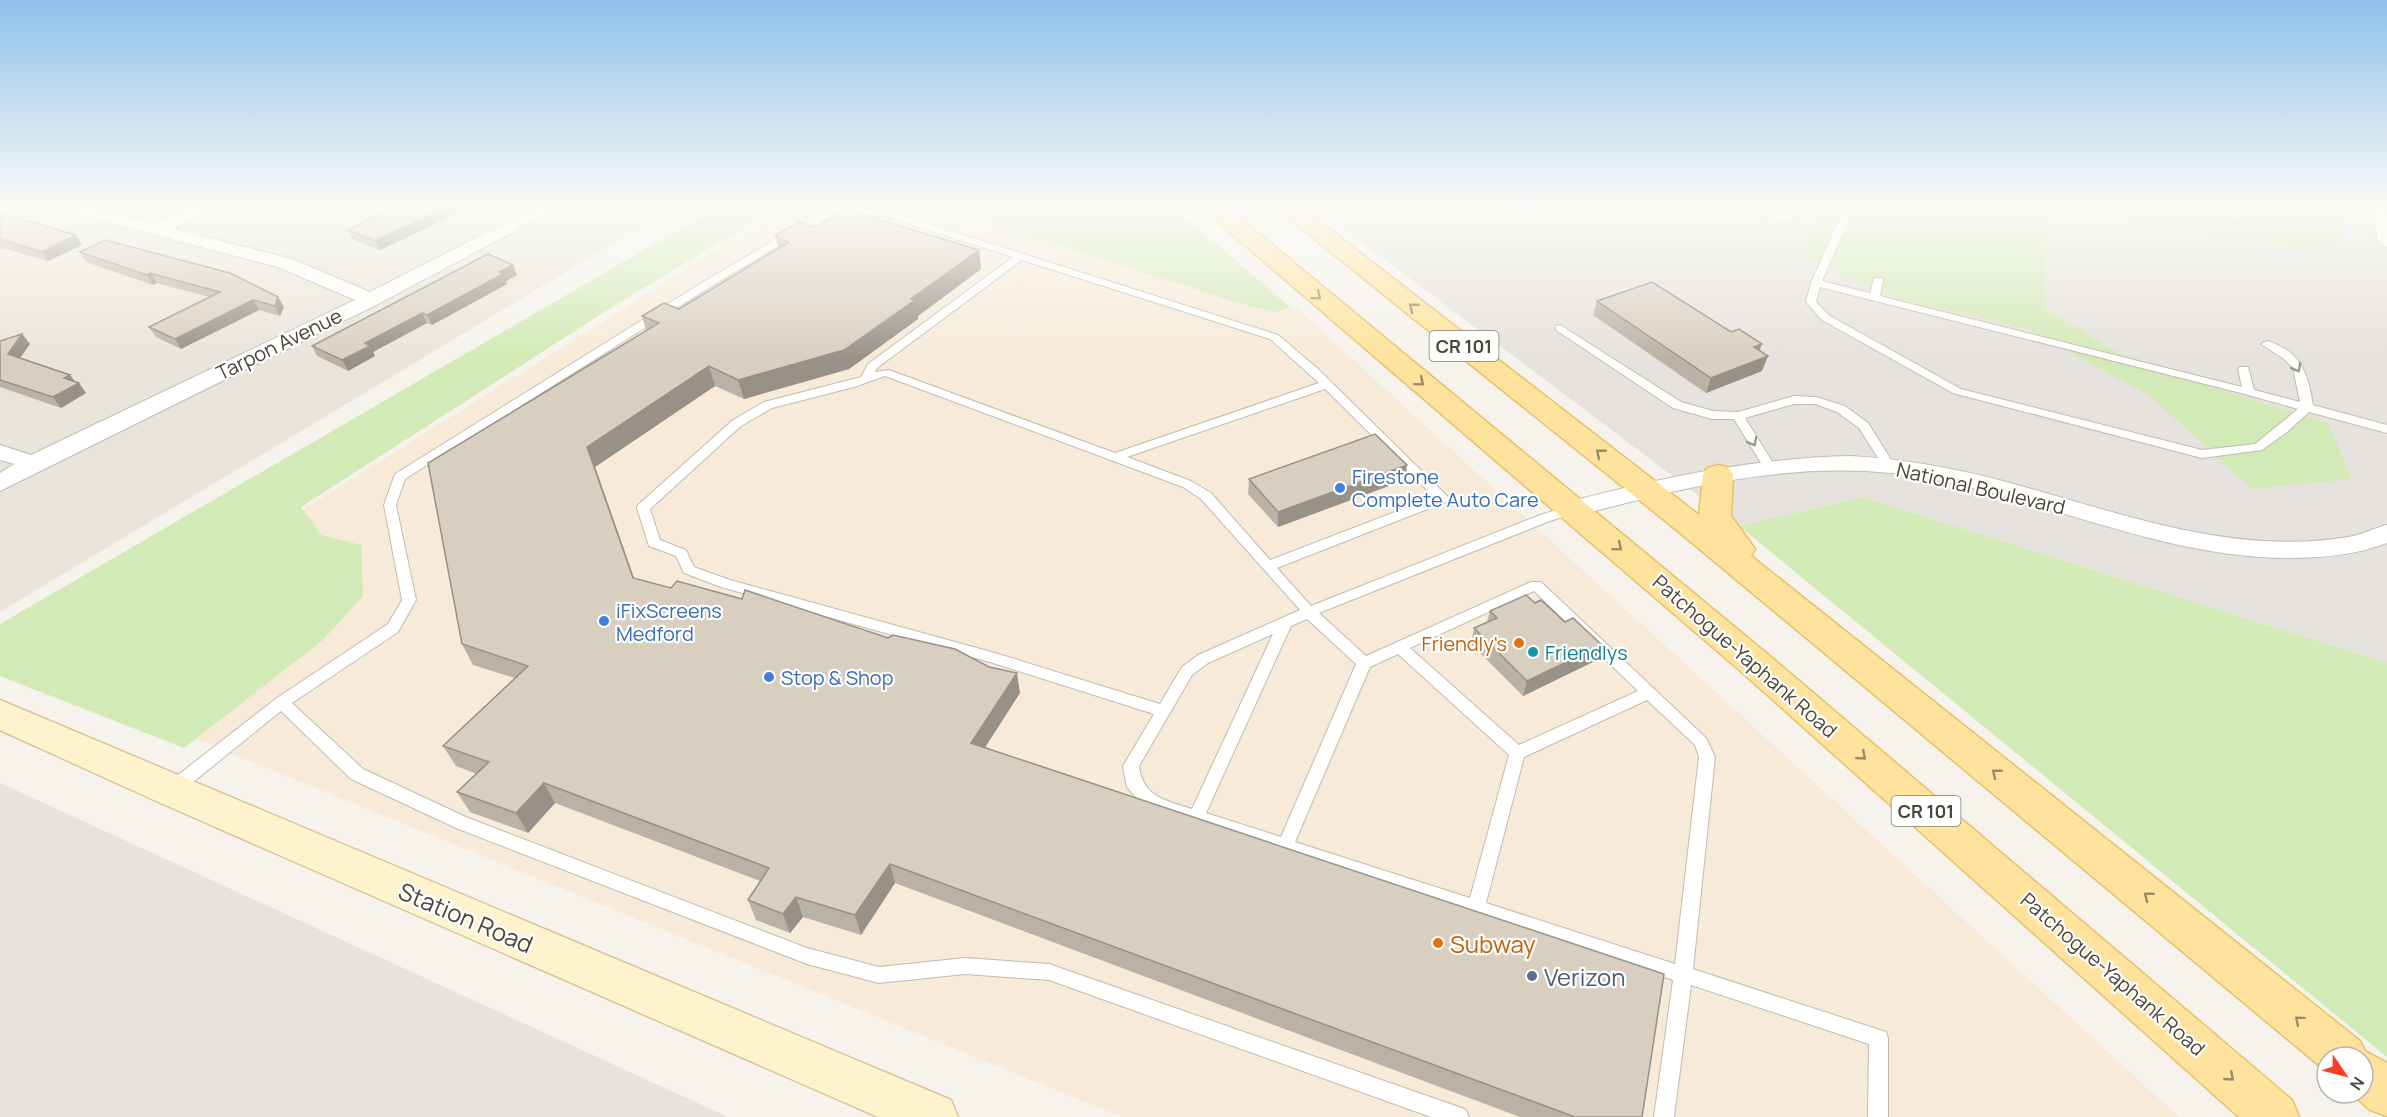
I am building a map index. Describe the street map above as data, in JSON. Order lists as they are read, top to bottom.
{
  "streets": {
    "main road": ["CR 101", "Patchogue-Yaphank Road", "Station Road"],
    "street": ["Tarpon Avenue", "National Boulevard"]
  },
  "crossings": [
    ["CR 101", "National Boulevard"],
    ["National Boulevard", "Patchogue-Yaphank Road"]
  ],
  "places": [
    "Firestone Complete Auto Care",
    "iFixScreens Medford",
    "Friendly's",
    "Friendlys",
    "Stop & Shop",
    "Subway",
    "Verizon"
  ],
  "north": "bottom right"
}
